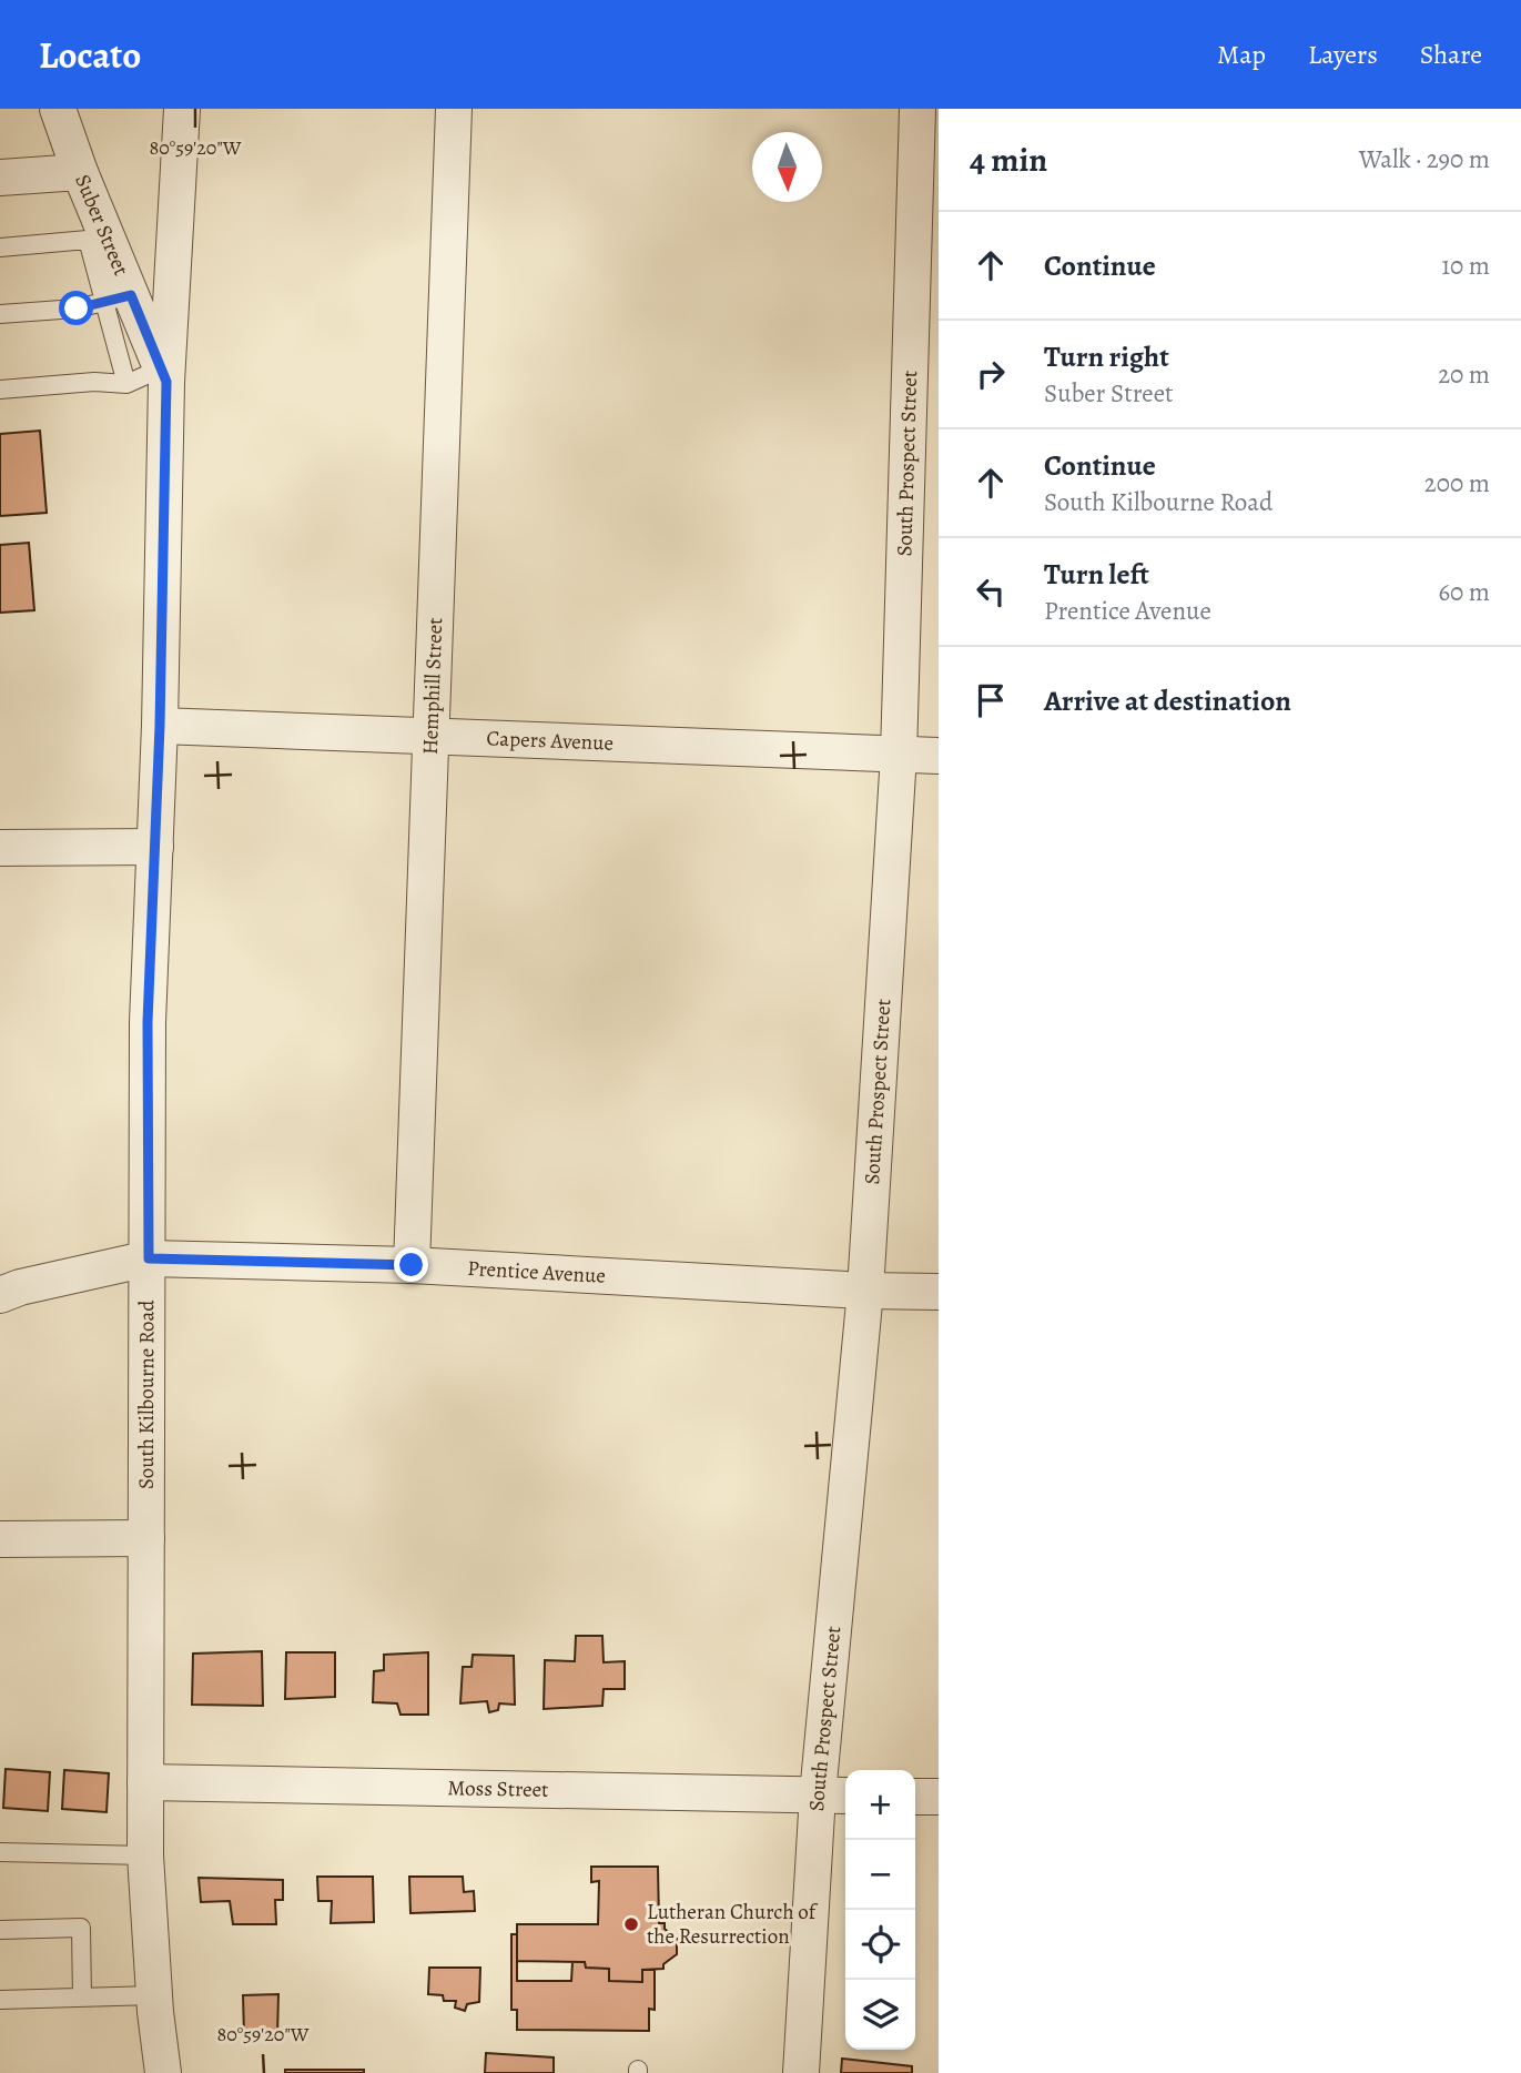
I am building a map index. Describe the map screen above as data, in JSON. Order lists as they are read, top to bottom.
{
  "streets": {
    "street": [
      "Suber Street",
      "South Prospect Street",
      "Hemphill Street",
      "Capers Avenue",
      "Prentice Avenue",
      "South Kilbourne Road",
      "Moss Street"
    ]
  },
  "crossings": [
    ["Suber Street", "South Kilbourne Road"],
    ["South Prospect Street", "Capers Avenue"],
    ["South Prospect Street", "Prentice Avenue"],
    ["South Prospect Street", "Moss Street"],
    ["Hemphill Street", "Capers Avenue"],
    ["Hemphill Street", "Prentice Avenue"],
    ["Capers Avenue", "South Kilbourne Road"],
    ["Prentice Avenue", "South Kilbourne Road"],
    ["South Kilbourne Road", "Moss Street"]
  ],
  "places": ["Lutheran Church of the Resurrection"],
  "north": "bottom",
  "page": {
    "header": "Locato",
    "nav": ["Map", "Layers", "Share"],
    "heading": ["4 min", "Walk · 290 m"],
    "list": [
      ["Continue", "10 m"],
      ["Turn right", "Suber Street", "20 m"],
      ["Continue", "South Kilbourne Road", "200 m"],
      ["Turn left", "Prentice Avenue", "60 m"],
      "Arrive at destination"
    ],
    "map_buttons": ["+", "−"]
  },
  "coordinates": ["80°59'20\"W"]
}
